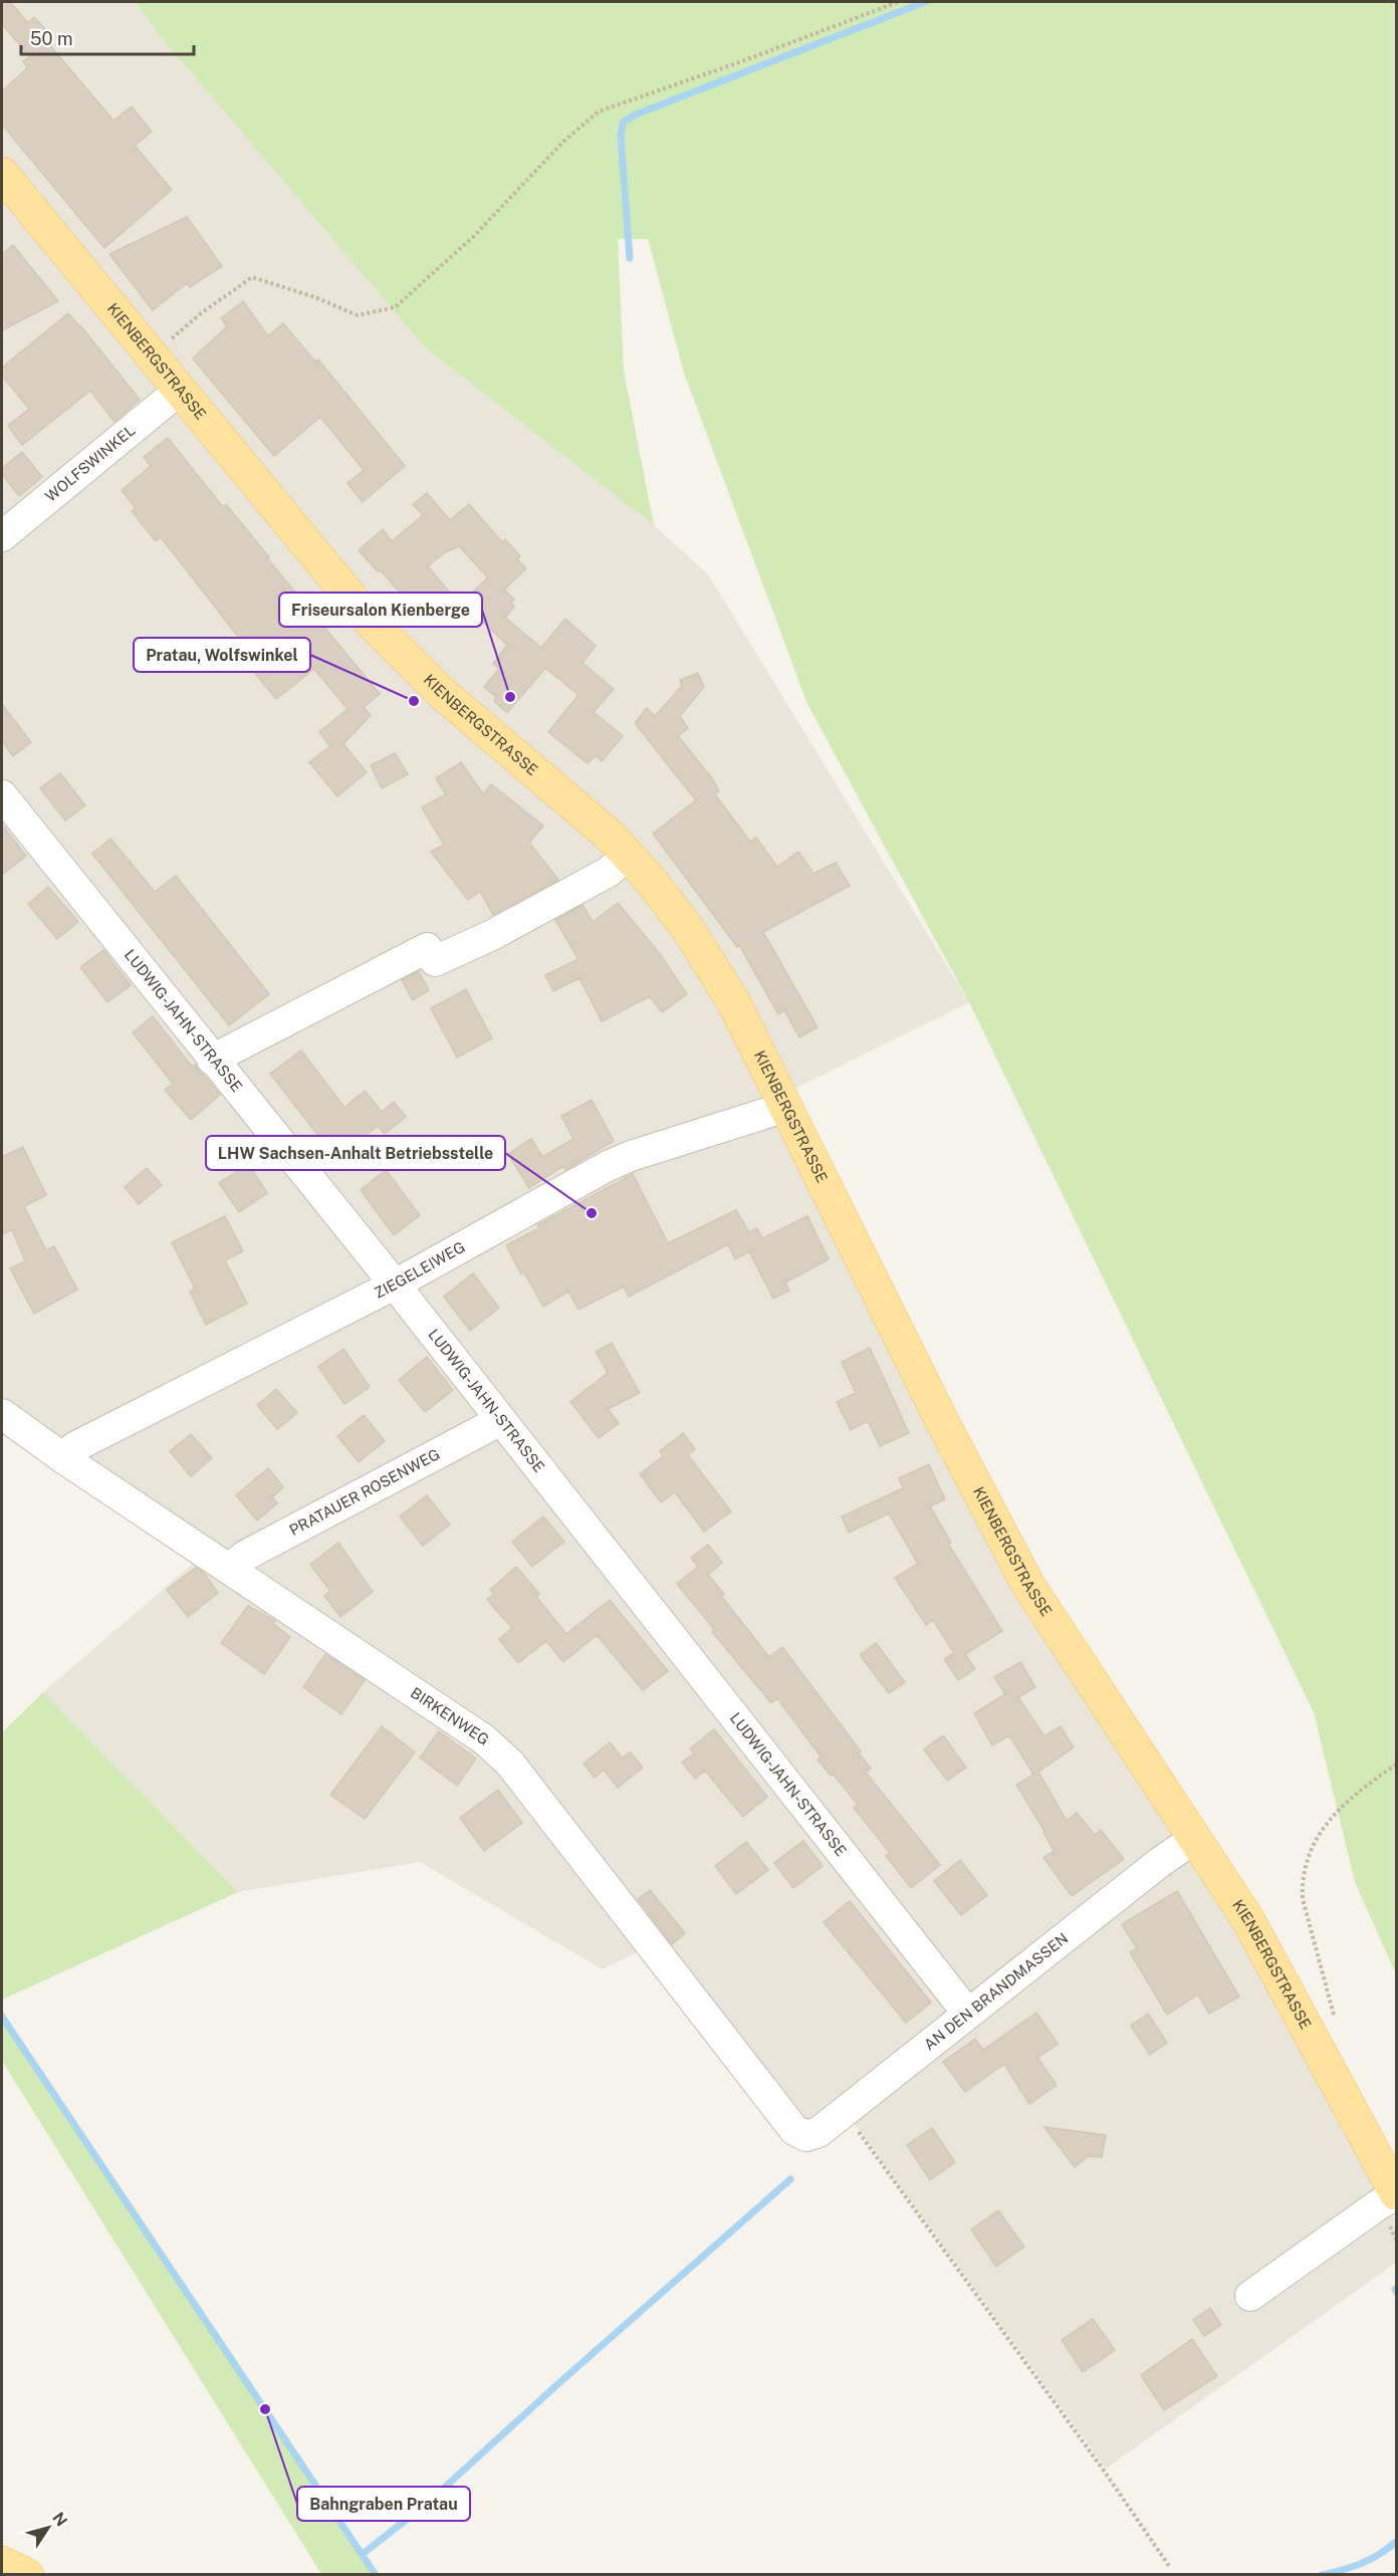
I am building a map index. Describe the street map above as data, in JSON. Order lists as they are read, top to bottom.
{
  "streets": {
    "main road": ["KIENBERGSTRASSE"],
    "street": [
      "WOLFSWINKEL",
      "LUDWIG-JAHN-STRASSE",
      "ZIEGELEIWEG",
      "PRATAUER ROSENWEG",
      "BIRKENWEG",
      "AN DEN BRANDMASSEN"
    ]
  },
  "crossings": [
    ["KIENBERGSTRASSE", "WOLFSWINKEL"],
    ["KIENBERGSTRASSE", "ZIEGELEIWEG"],
    ["KIENBERGSTRASSE", "AN DEN BRANDMASSEN"],
    ["LUDWIG-JAHN-STRASSE", "ZIEGELEIWEG"],
    ["LUDWIG-JAHN-STRASSE", "PRATAUER ROSENWEG"],
    ["LUDWIG-JAHN-STRASSE", "AN DEN BRANDMASSEN"],
    ["ZIEGELEIWEG", "BIRKENWEG"],
    ["PRATAUER ROSENWEG", "BIRKENWEG"],
    ["BIRKENWEG", "AN DEN BRANDMASSEN"]
  ],
  "places": [
    "Friseursalon Kienberge",
    "Pratau, Wolfswinkel",
    "LHW Sachsen-Anhalt Betriebsstelle",
    "Bahngraben Pratau"
  ],
  "scale_bar": "50 m",
  "north": "top right"
}
